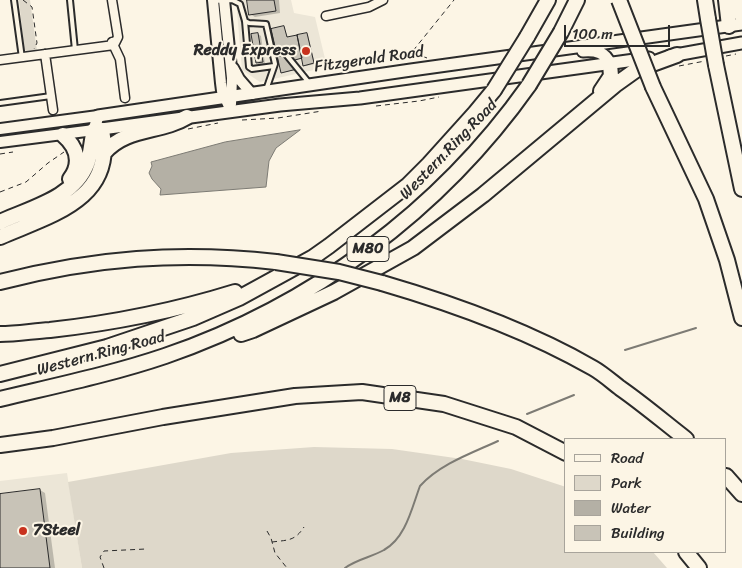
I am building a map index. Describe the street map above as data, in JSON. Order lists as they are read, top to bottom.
{
  "streets": {
    "highway": ["Western Ring Road", "M80", "M8"],
    "main road": ["Fitzgerald Road"]
  },
  "places": ["Reddy Express", "7Steel"],
  "legend": [
    "Road",
    "Park",
    "Water",
    "Building"
  ],
  "scale_bar": "100 m"
}
